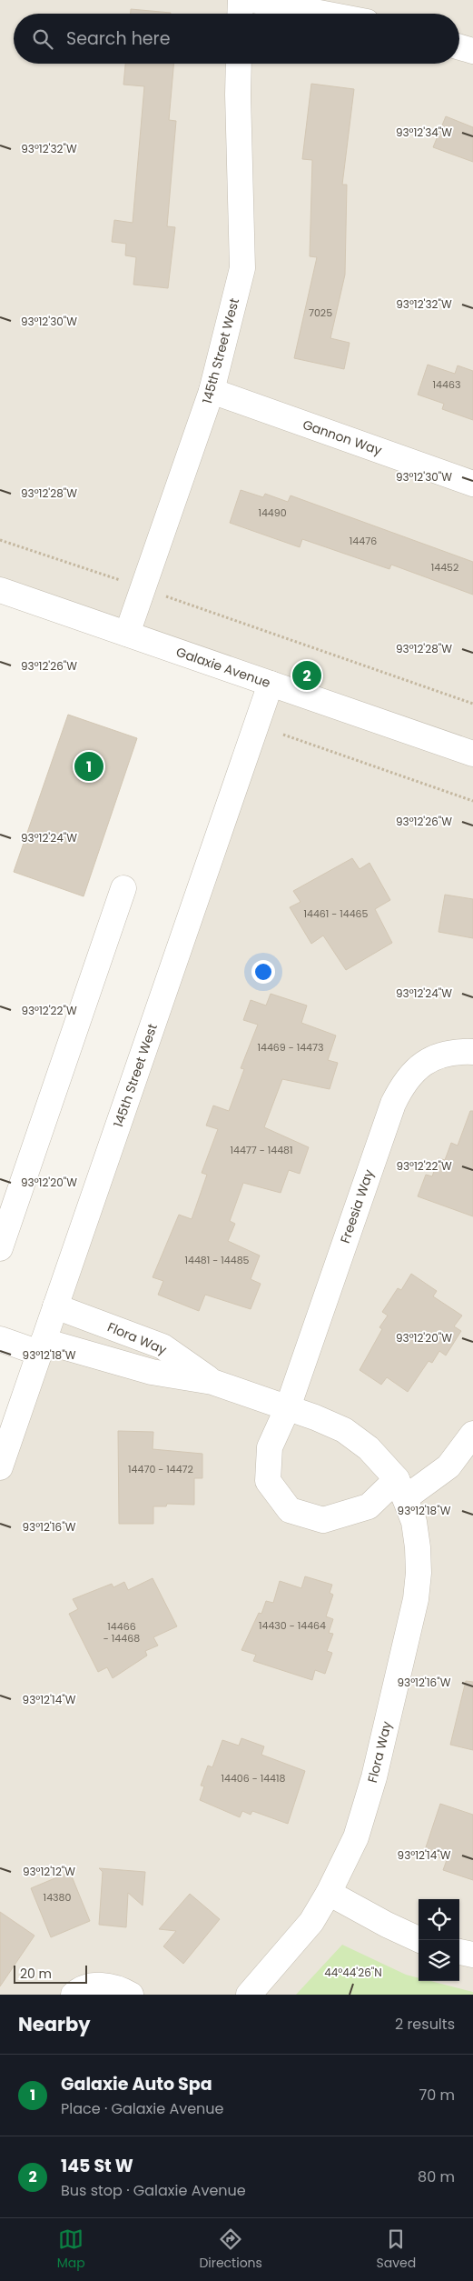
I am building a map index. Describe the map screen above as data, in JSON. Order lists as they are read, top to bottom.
{
  "streets": {
    "street": [
      "145th Street West",
      "Gannon Way",
      "Galaxie Avenue",
      "Freesia Way",
      "Flora Way"
    ]
  },
  "crossings": [
    ["145th Street West", "Gannon Way"],
    ["145th Street West", "Galaxie Avenue"],
    ["145th Street West", "Flora Way"],
    ["Freesia Way", "Flora Way"]
  ],
  "house_numbers": [
    "7025",
    "14463",
    "14490",
    "14476",
    "14452",
    "14461 - 14465",
    "14469 - 14473",
    "14477 - 14481",
    "14481 - 14485",
    "14470 - 14472",
    "14430 - 14464",
    "14466 - 14468",
    "14406 - 14418",
    "14380"
  ],
  "scale_bar": "20 m",
  "page": {
    "search": "Search here",
    "pins": ["2", "1"],
    "scale": "20 m",
    "heading": ["Nearby", "2 results"],
    "list": [
      {
        "mark": "1",
        "name": "Galaxie Auto Spa",
        "note": "Place · Galaxie Avenue",
        "value": "70 m"
      },
      {
        "mark": "2",
        "name": "145 St W",
        "note": "Bus stop · Galaxie Avenue",
        "value": "80 m"
      }
    ],
    "nav": ["Map", "Directions", "Saved"]
  },
  "coordinates": [
    "93°12'34\"W",
    "93°12'32\"W",
    "93°12'30\"W",
    "93°12'28\"W",
    "93°12'26\"W",
    "93°12'24\"W",
    "93°12'22\"W",
    "93°12'20\"W",
    "93°12'18\"W",
    "93°12'16\"W",
    "93°12'14\"W",
    "93°12'12\"W",
    "44°44'26\"N"
  ]
}
